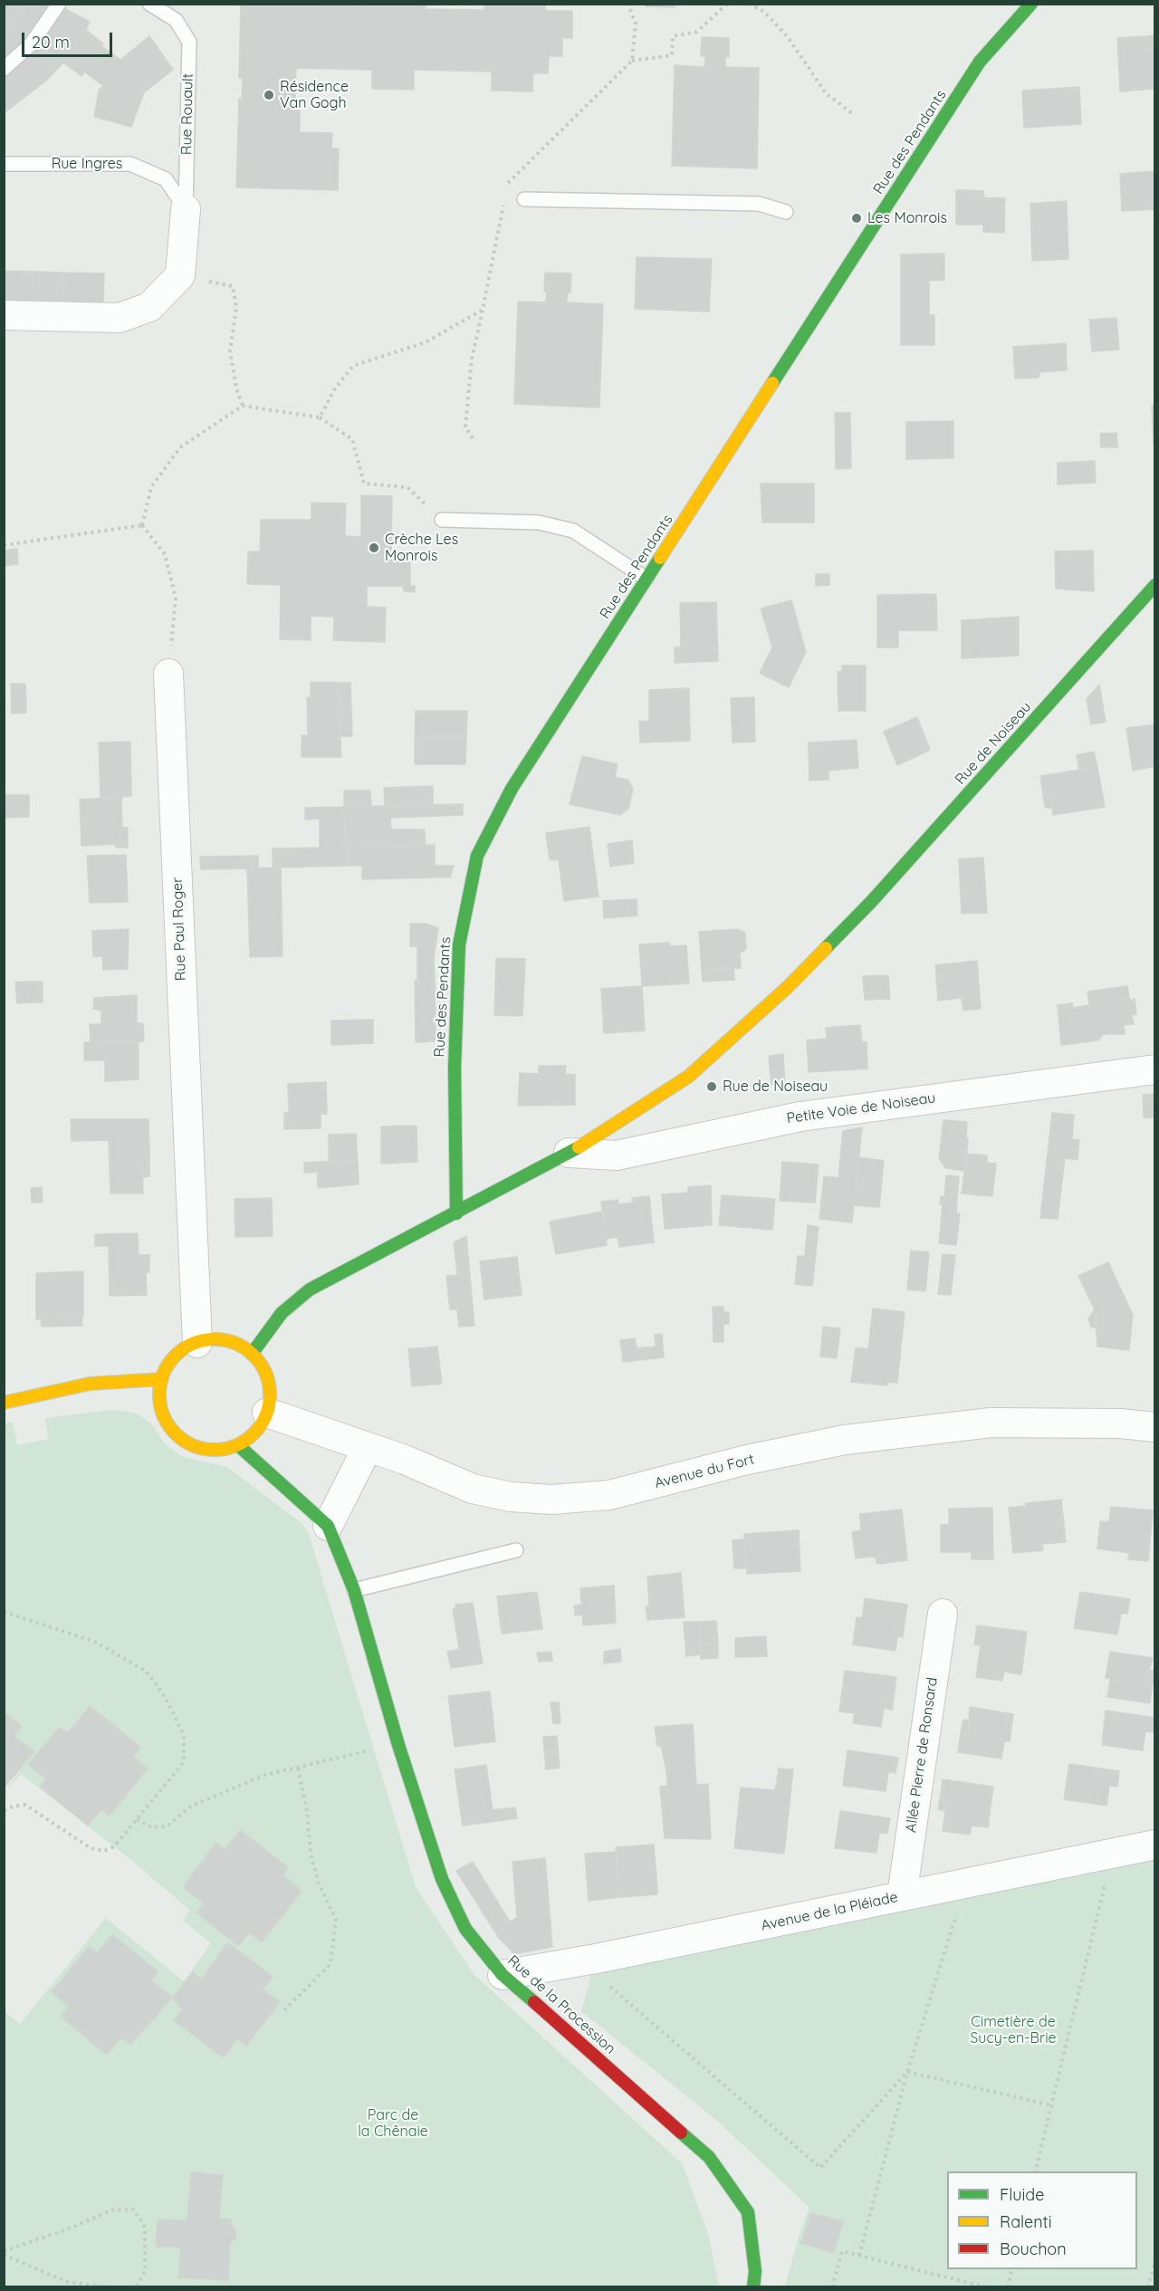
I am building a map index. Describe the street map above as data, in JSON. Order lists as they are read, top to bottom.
{
  "streets": {
    "street": [
      "Rue des Pendants",
      "Rue de Noiseau",
      "Rue Paul Roger",
      "Petite Voie de Noiseau",
      "Avenue du Fort",
      "Allée Pierre de Ronsard",
      "Avenue de la Pléiade",
      "Rue de la Procession"
    ],
    "lane": ["Rue Rouault", "Rue Ingres"]
  },
  "crossings": [
    ["Rue Rouault", "Rue Ingres"],
    ["Rue des Pendants", "Rue de Noiseau"],
    ["Rue de Noiseau", "Rue Paul Roger"],
    ["Rue de Noiseau", "Petite Voie de Noiseau"],
    ["Rue de Noiseau", "Avenue du Fort"],
    ["Rue Paul Roger", "Avenue du Fort"],
    ["Allée Pierre de Ronsard", "Avenue de la Pléiade"],
    ["Avenue de la Pléiade", "Rue de la Procession"]
  ],
  "parks": ["Cimetière de Sucy-en-Brie", "Parc de la Chênaie"],
  "places": [
    "Résidence Van Gogh",
    "Les Monrois",
    "Crèche Les Monrois",
    "Rue de Noiseau"
  ],
  "legend": ["Fluide", "Ralenti", "Bouchon"],
  "scale_bar": "20 m"
}
